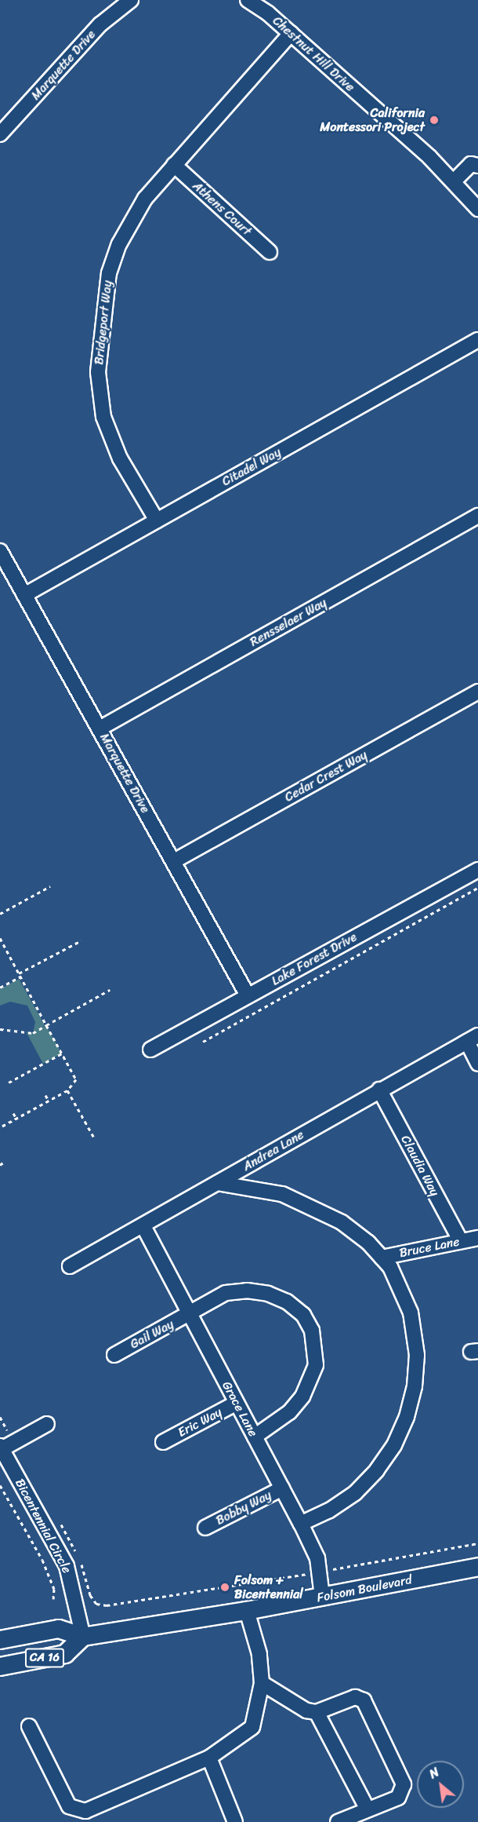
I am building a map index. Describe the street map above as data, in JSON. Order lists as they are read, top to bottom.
{
  "streets": {
    "main road": ["Folsom Boulevard", "CA 16"],
    "street": [
      "Chestnut Hill Drive",
      "Marquette Drive",
      "Athens Court",
      "Bridgeport Way",
      "Citadel Way",
      "Rensselaer Way",
      "Cedar Crest Way",
      "Lake Forest Drive",
      "Andrea Lane",
      "Claudia Way",
      "Bruce Lane",
      "Gail Way",
      "Grace Lane",
      "Eric Way",
      "Bobby Way",
      "Bicentennial Circle"
    ]
  },
  "crossings": [
    ["Chestnut Hill Drive", "Bridgeport Way"],
    ["Marquette Drive", "Citadel Way"],
    ["Marquette Drive", "Rensselaer Way"],
    ["Marquette Drive", "Cedar Crest Way"],
    ["Marquette Drive", "Lake Forest Drive"],
    ["Athens Court", "Bridgeport Way"],
    ["Bridgeport Way", "Citadel Way"],
    ["Andrea Lane", "Claudia Way"],
    ["Andrea Lane", "Grace Lane"],
    ["Claudia Way", "Bruce Lane"],
    ["Gail Way", "Grace Lane"],
    ["Grace Lane", "Eric Way"],
    ["Grace Lane", "Bobby Way"],
    ["Grace Lane", "Folsom Boulevard"],
    ["Bicentennial Circle", "Folsom Boulevard"],
    ["Bicentennial Circle", "CA 16"],
    ["Folsom Boulevard", "CA 16"]
  ],
  "places": ["California Montessori Project", "Folsom + Bicentennial"],
  "north": "top left"
}
